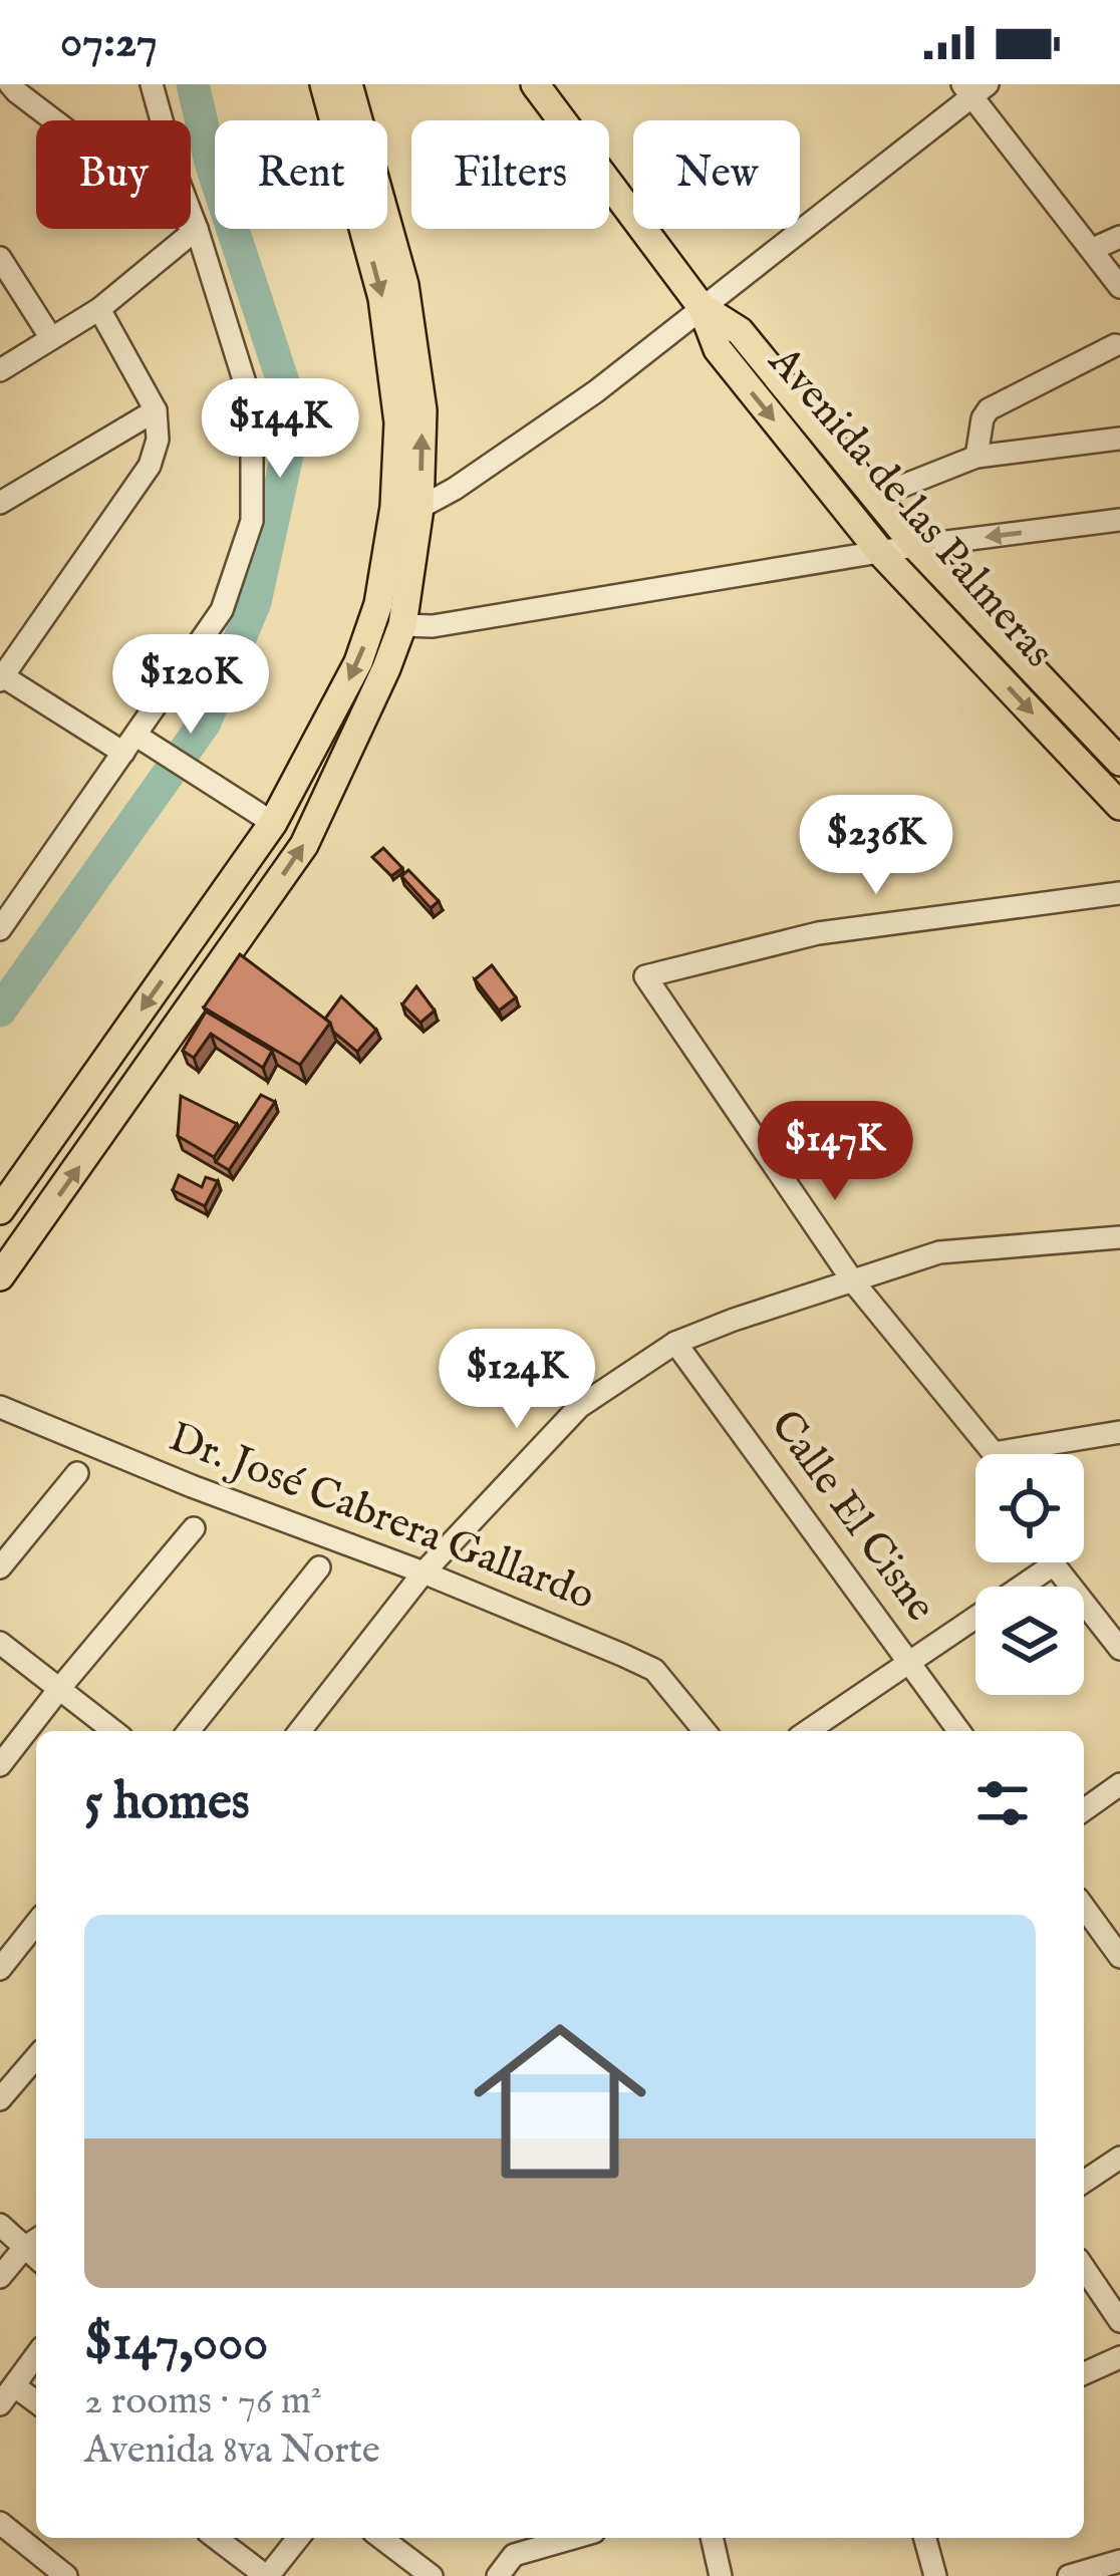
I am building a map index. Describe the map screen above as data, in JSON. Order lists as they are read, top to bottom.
{
  "streets": {
    "main road": ["Avenida de las Palmeras"],
    "street": ["Calle El Cisne", "Dr. José Cabrera Gallardo"]
  },
  "page": {
    "status": "07:27",
    "chip": [
      "Buy",
      "Rent",
      "Filters",
      "New"
    ],
    "price": [
      "$144K",
      "$120K",
      "$236K",
      "$147K",
      "$124K"
    ],
    "heading": "5 homes",
    "list": [
      {
        "name": "$147,000",
        "note": "2 rooms · 76 m² · Avenida 8va Norte"
      }
    ]
  }
}
